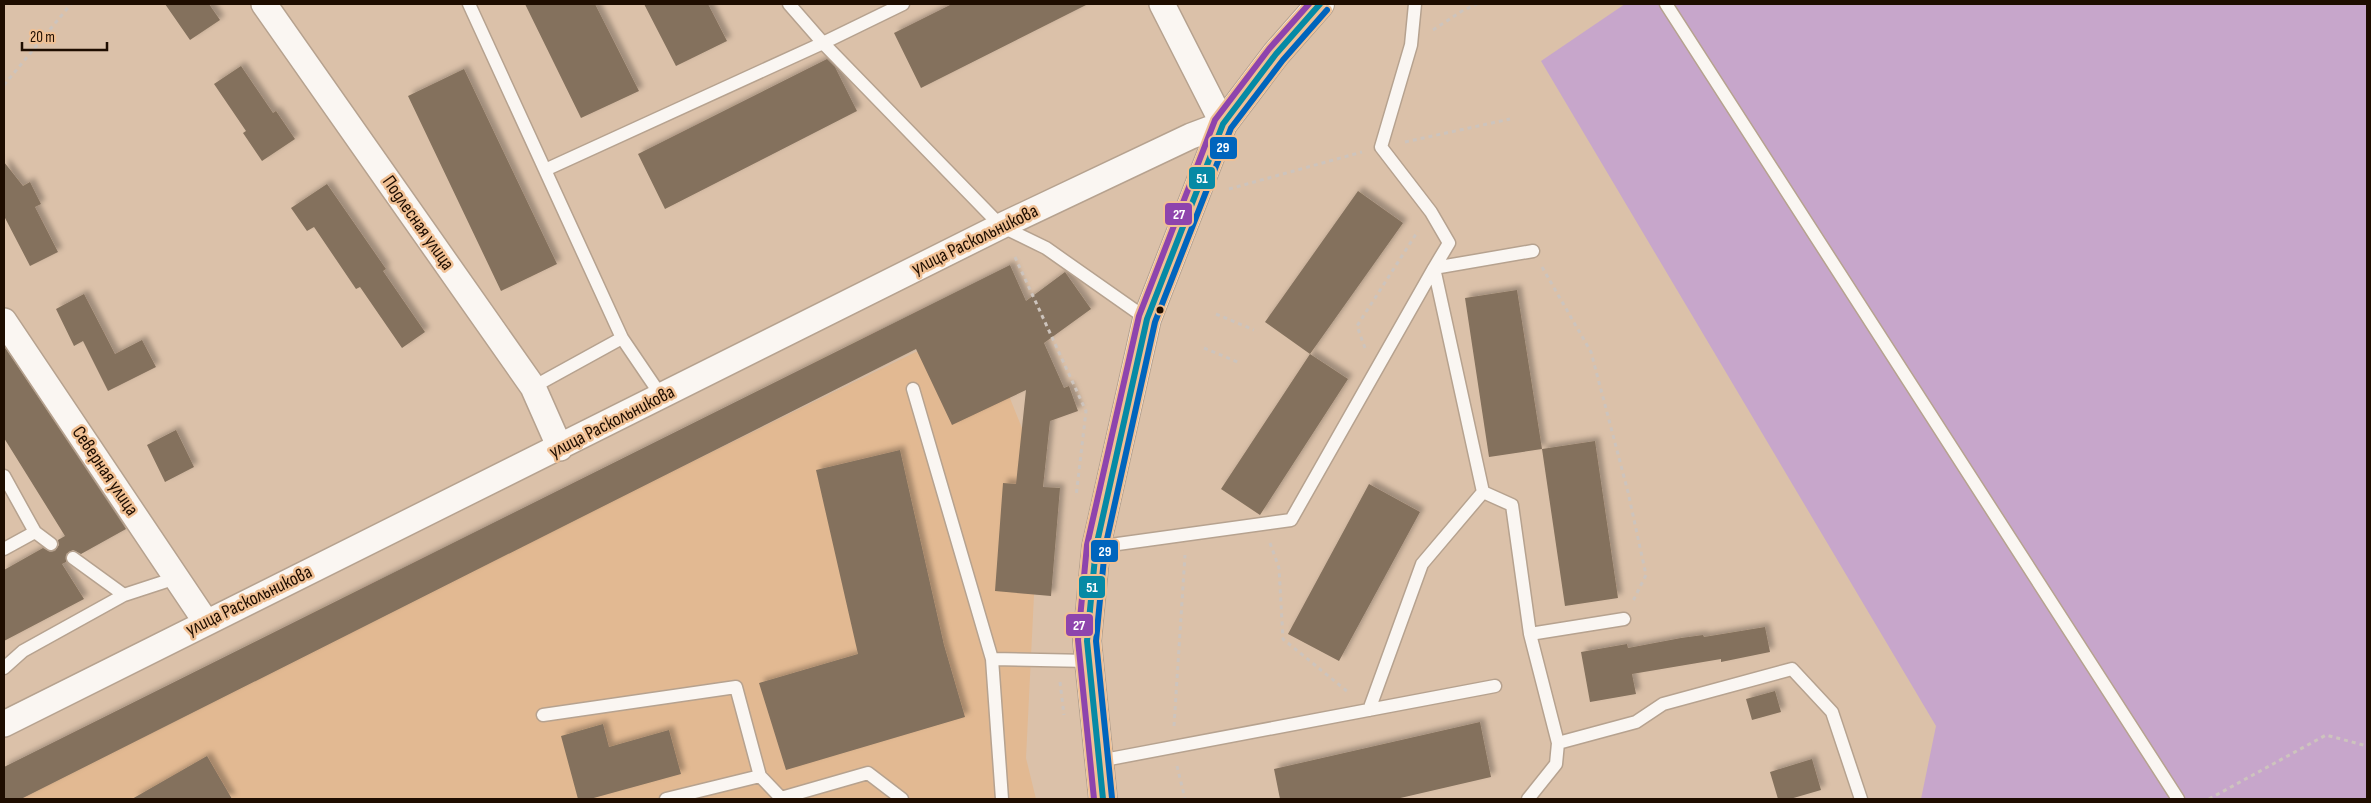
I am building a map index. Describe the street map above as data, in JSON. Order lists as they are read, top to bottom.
{
  "streets": {
    "street": ["Подлесная улица", "улица Раскольникова", "Северная улица"]
  },
  "crossings": [
    ["Подлесная улица", "улица Раскольникова"],
    ["улица Раскольникова", "Северная улица"]
  ],
  "lines": ["transit line 51", "transit line 27", "transit line 29"],
  "scale_bar": "20 m"
}
